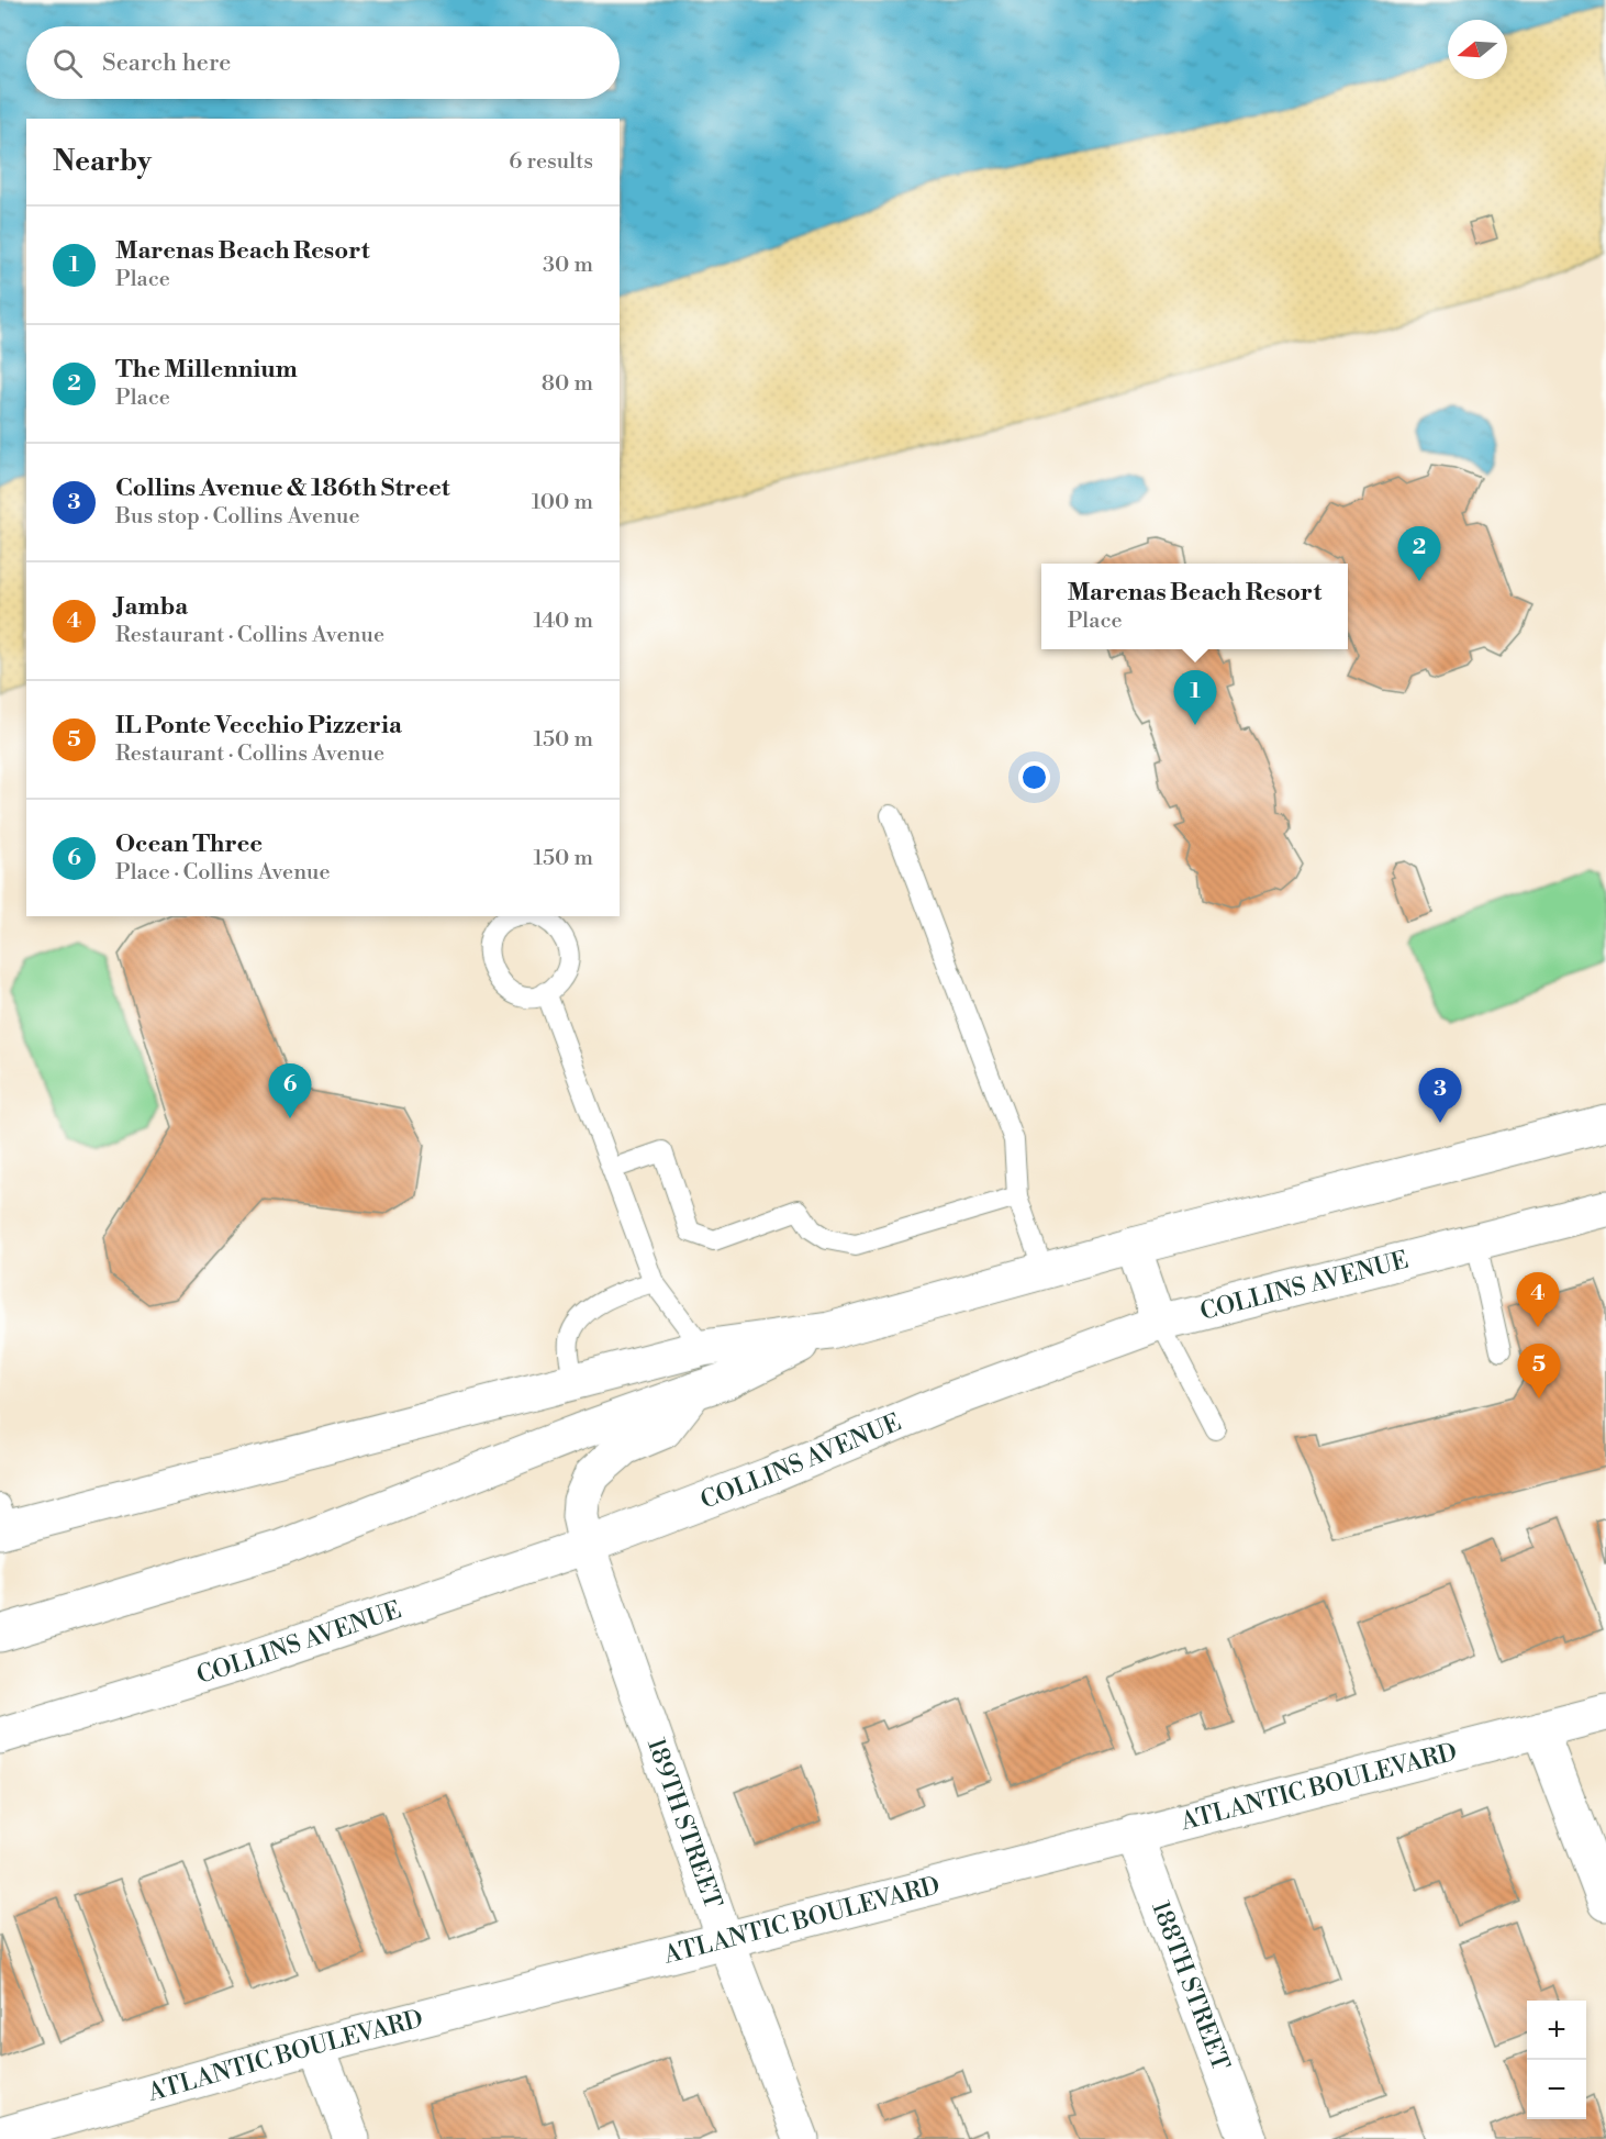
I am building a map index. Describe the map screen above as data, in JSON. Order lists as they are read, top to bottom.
{
  "streets": {
    "main road": [
      "COLLINS AVENUE",
      "ATLANTIC BOULEVARD",
      "189TH STREET",
      "188TH STREET"
    ]
  },
  "crossings": [
    ["COLLINS AVENUE", "189TH STREET"],
    ["ATLANTIC BOULEVARD", "189TH STREET"],
    ["ATLANTIC BOULEVARD", "188TH STREET"]
  ],
  "north": "left",
  "page": {
    "search": "Search here",
    "heading": ["Nearby", "6 results"],
    "list": [
      {
        "mark": "1",
        "name": "Marenas Beach Resort",
        "note": "Place",
        "value": "30 m"
      },
      {
        "mark": "2",
        "name": "The Millennium",
        "note": "Place",
        "value": "80 m"
      },
      {
        "mark": "3",
        "name": "Collins Avenue & 186th Street",
        "note": "Bus stop · Collins Avenue",
        "value": "100 m"
      },
      {
        "mark": "4",
        "name": "Jamba",
        "note": "Restaurant · Collins Avenue",
        "value": "140 m"
      },
      {
        "mark": "5",
        "name": "IL Ponte Vecchio Pizzeria",
        "note": "Restaurant · Collins Avenue",
        "value": "150 m"
      },
      {
        "mark": "6",
        "name": "Ocean Three",
        "note": "Place · Collins Avenue",
        "value": "150 m"
      }
    ],
    "pins": [
      "2",
      "1",
      "6",
      "3",
      "4",
      "5"
    ],
    "popup": ["Marenas Beach Resort", "Place"],
    "map_buttons": ["+", "−"]
  }
}
